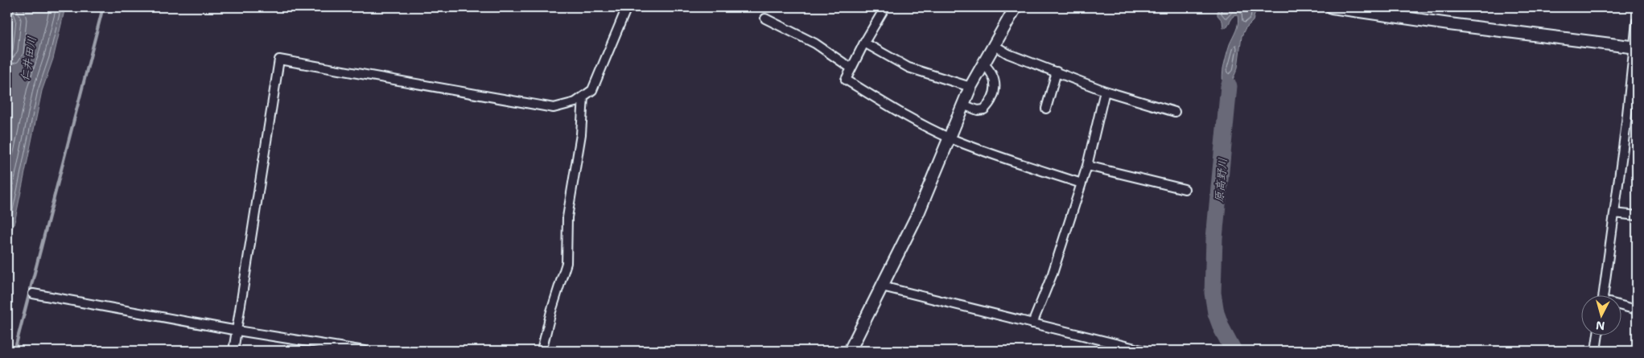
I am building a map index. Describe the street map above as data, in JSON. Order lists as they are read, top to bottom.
{
  "water": ["仁井田川", "原高野川"],
  "north": "bottom"
}
